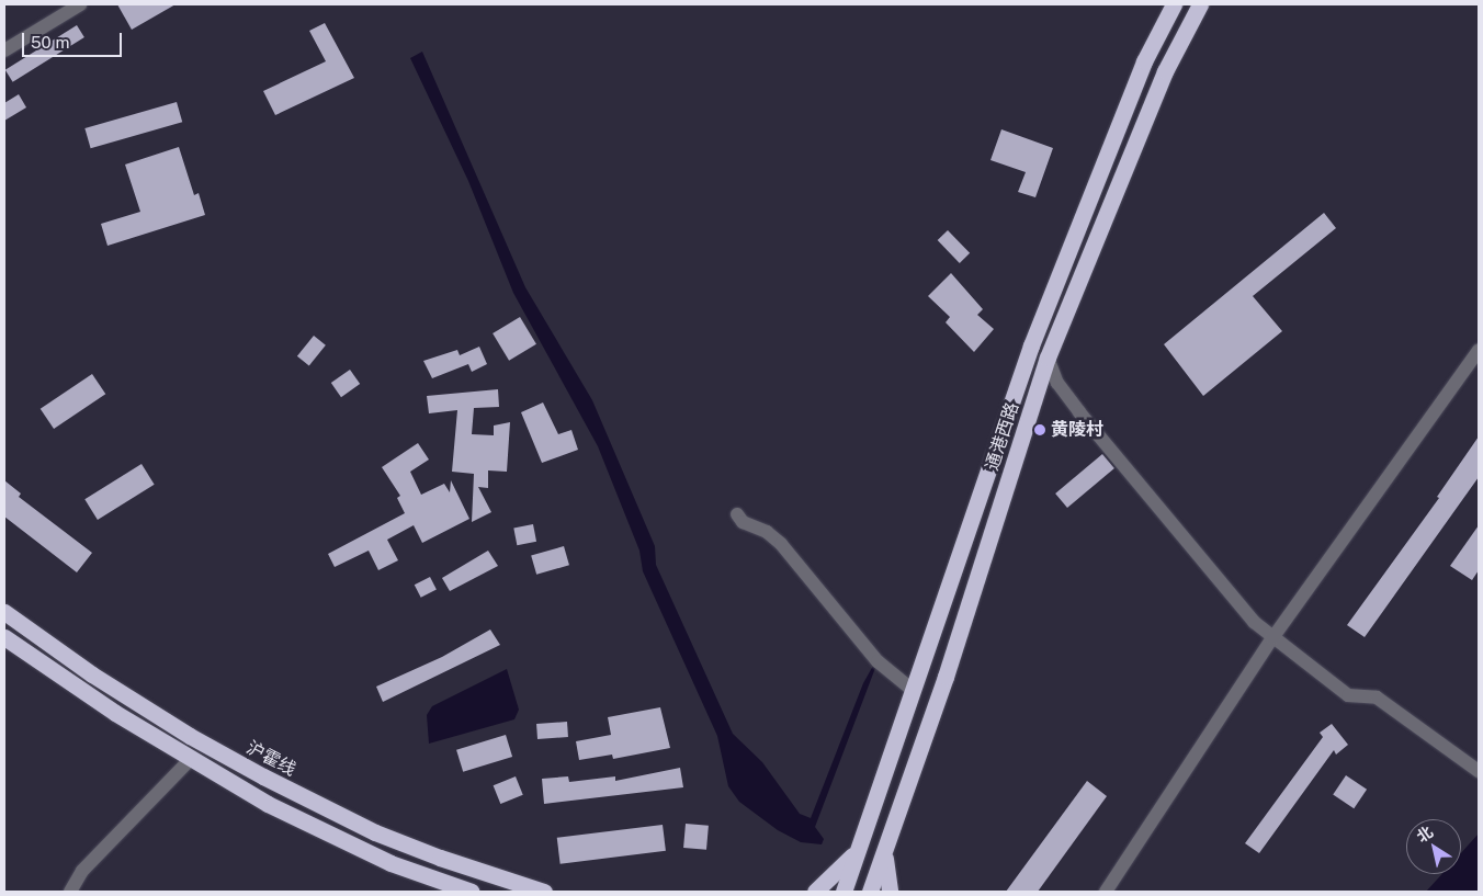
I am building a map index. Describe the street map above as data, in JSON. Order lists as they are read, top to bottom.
{
  "streets": {
    "highway": ["通港西路", "沪霍线"]
  },
  "places": ["黄陵村"],
  "scale_bar": "50 m",
  "north": "top left"
}
